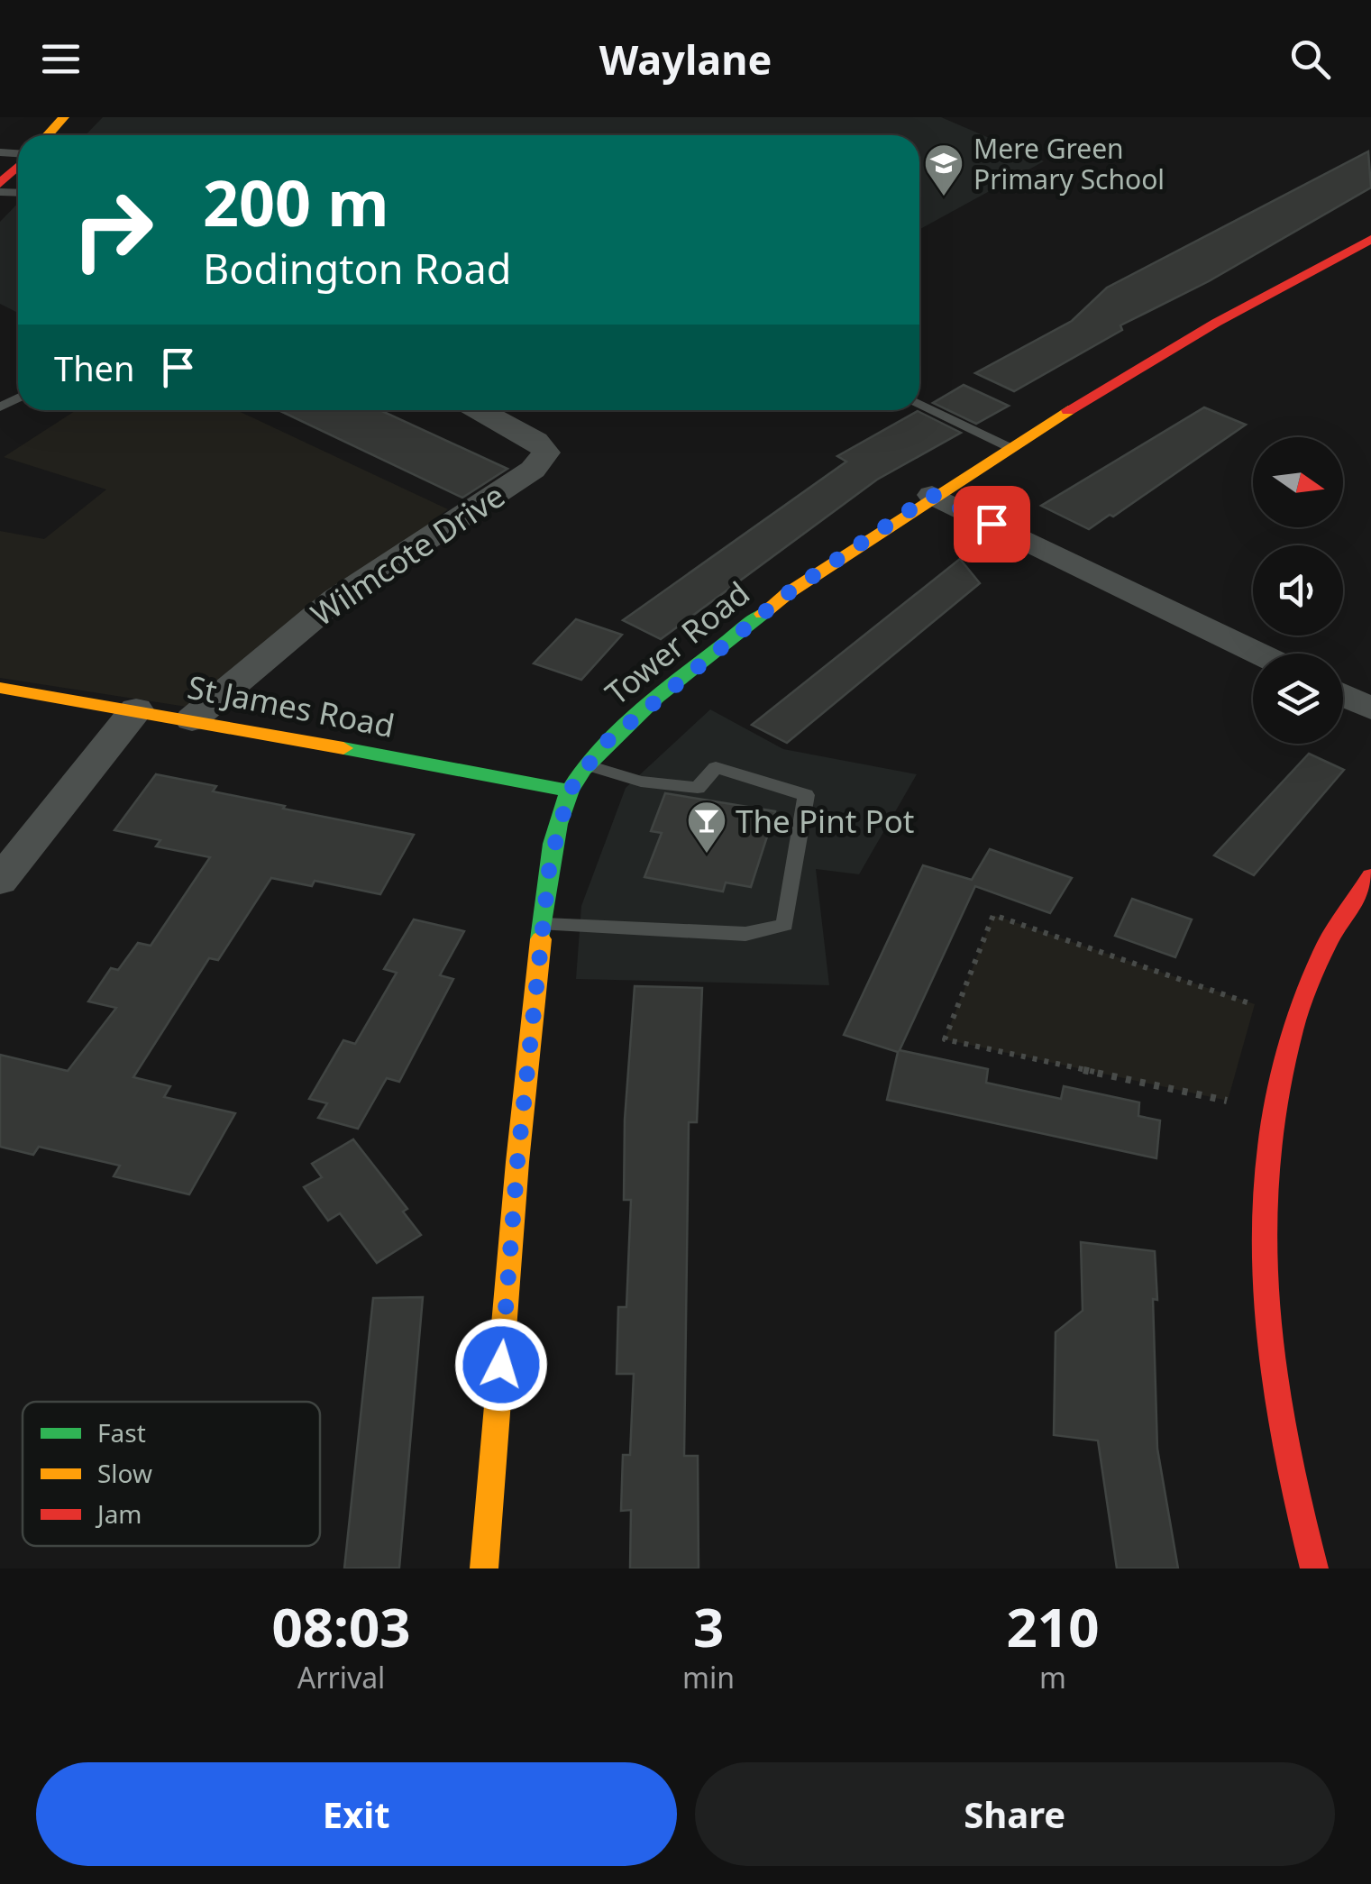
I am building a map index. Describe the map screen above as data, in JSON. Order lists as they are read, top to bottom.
{
  "streets": {
    "street": ["Wilmcote Drive", "Tower Road", "St James Road"]
  },
  "crossings": [
    ["Wilmcote Drive", "St James Road"],
    ["Tower Road", "St James Road"]
  ],
  "places": {
    "school or university": ["Mere Green Primary School"],
    "bar": ["The Pint Pot"]
  },
  "legend": ["Fast", "Slow", "Jam"],
  "north": "right",
  "page": {
    "header": "Waylane",
    "turn": ["200 m", "Bodington Road"],
    "then": "Then",
    "eta": [
      "08:03",
      "Arrival",
      "3",
      "min",
      "210",
      "m"
    ],
    "buttons": ["Exit", "Share"]
  }
}
